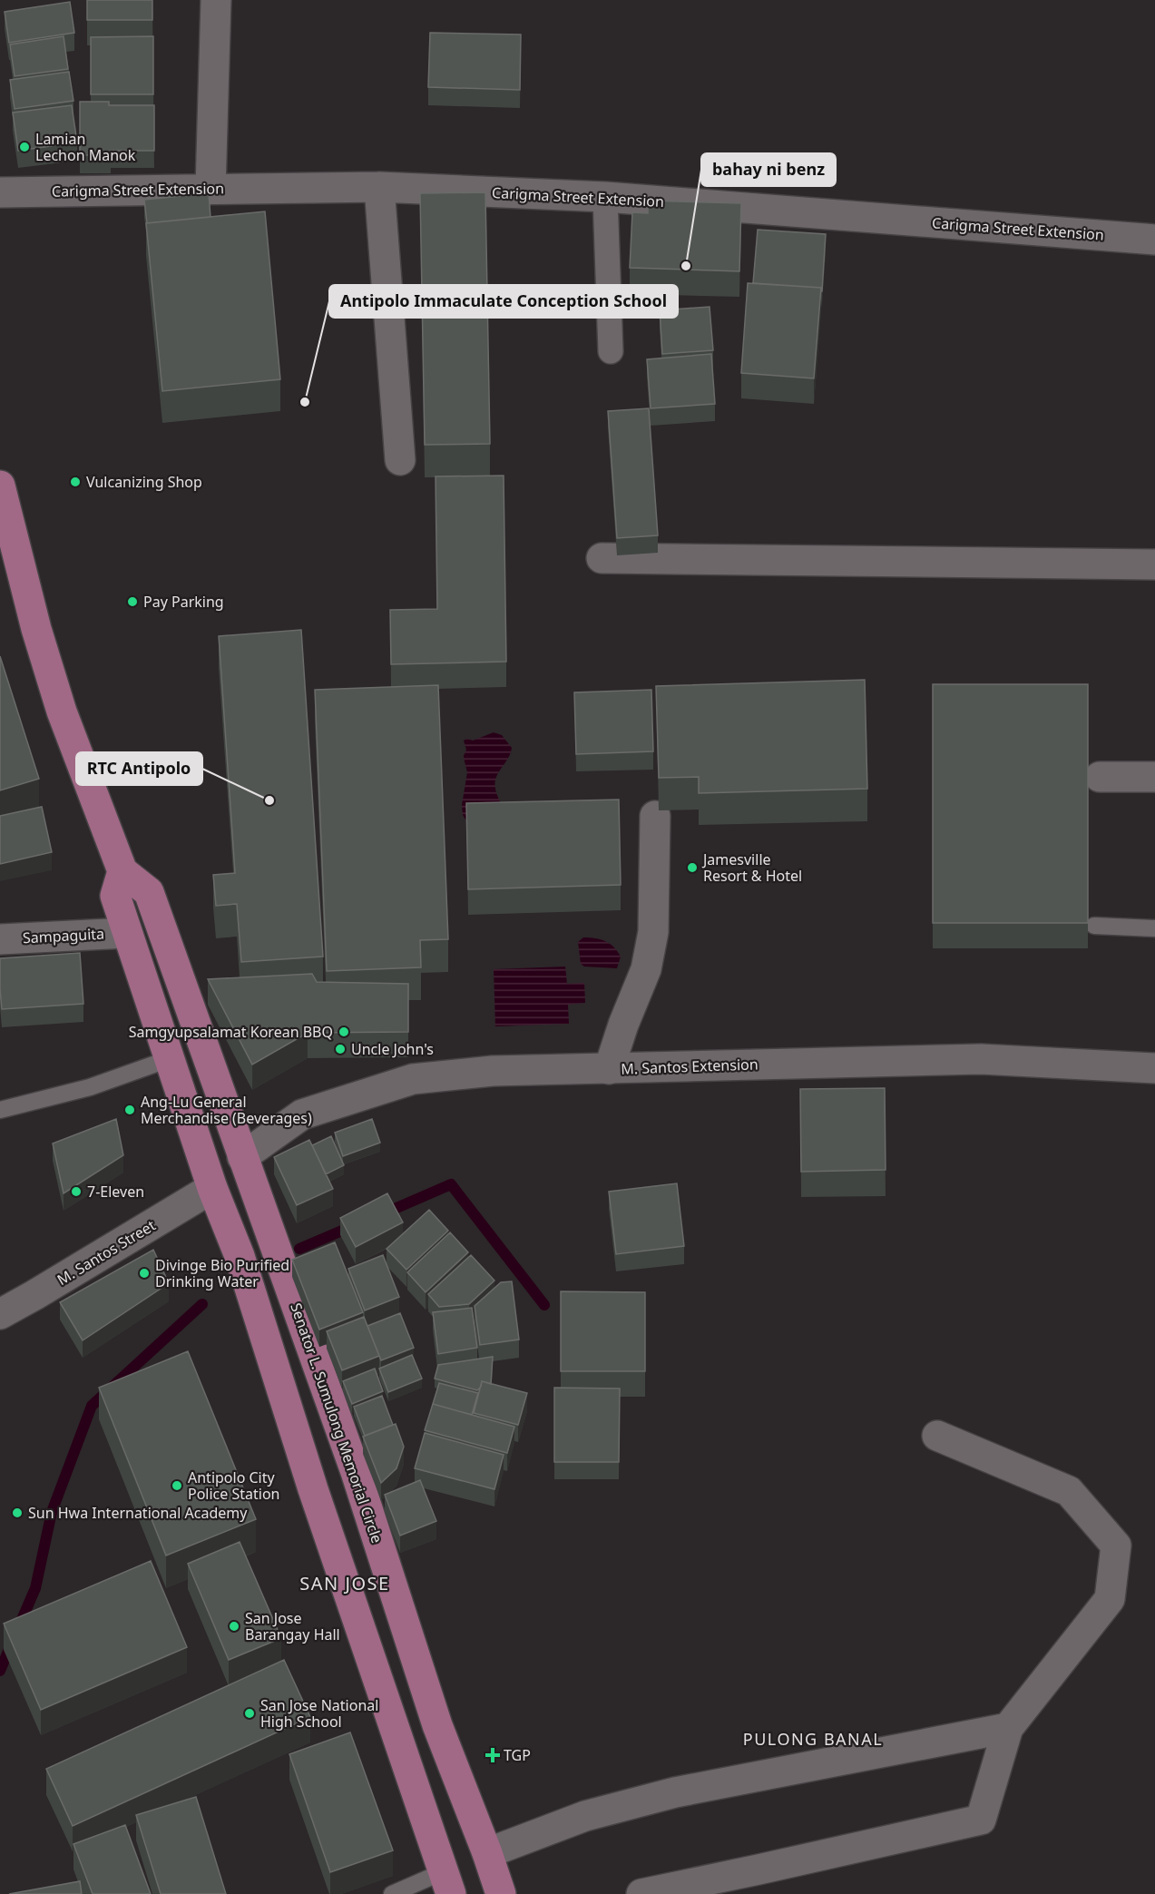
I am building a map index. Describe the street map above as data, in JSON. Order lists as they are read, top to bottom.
{
  "streets": {
    "main road": ["Senator L. Sumulong Memorial Circle"],
    "street": [
      "Carigma Street Extension",
      "Sampaguita",
      "M. Santos Extension",
      "M. Santos Street"
    ]
  },
  "crossings": [
    ["M. Santos Extension", "Senator L. Sumulong Memorial Circle"]
  ],
  "districts": ["SAN JOSE", "PULONG BANAL"],
  "places": {
    "other": [
      "Lamian Lechon Manok",
      "bahay ni benz",
      "Antipolo Immaculate Conception School",
      "Vulcanizing Shop",
      "Pay Parking",
      "RTC Antipolo",
      "Jamesville Resort & Hotel",
      "Samgyupsalamat Korean BBQ",
      "Uncle John's",
      "Ang-Lu General Merchandise (Beverages)",
      "7-Eleven",
      "Divinge Bio Purified Drinking Water",
      "Antipolo City Police Station",
      "Sun Hwa International Academy",
      "San Jose Barangay Hall",
      "San Jose National High School"
    ],
    "health": ["TGP"]
  }
}
